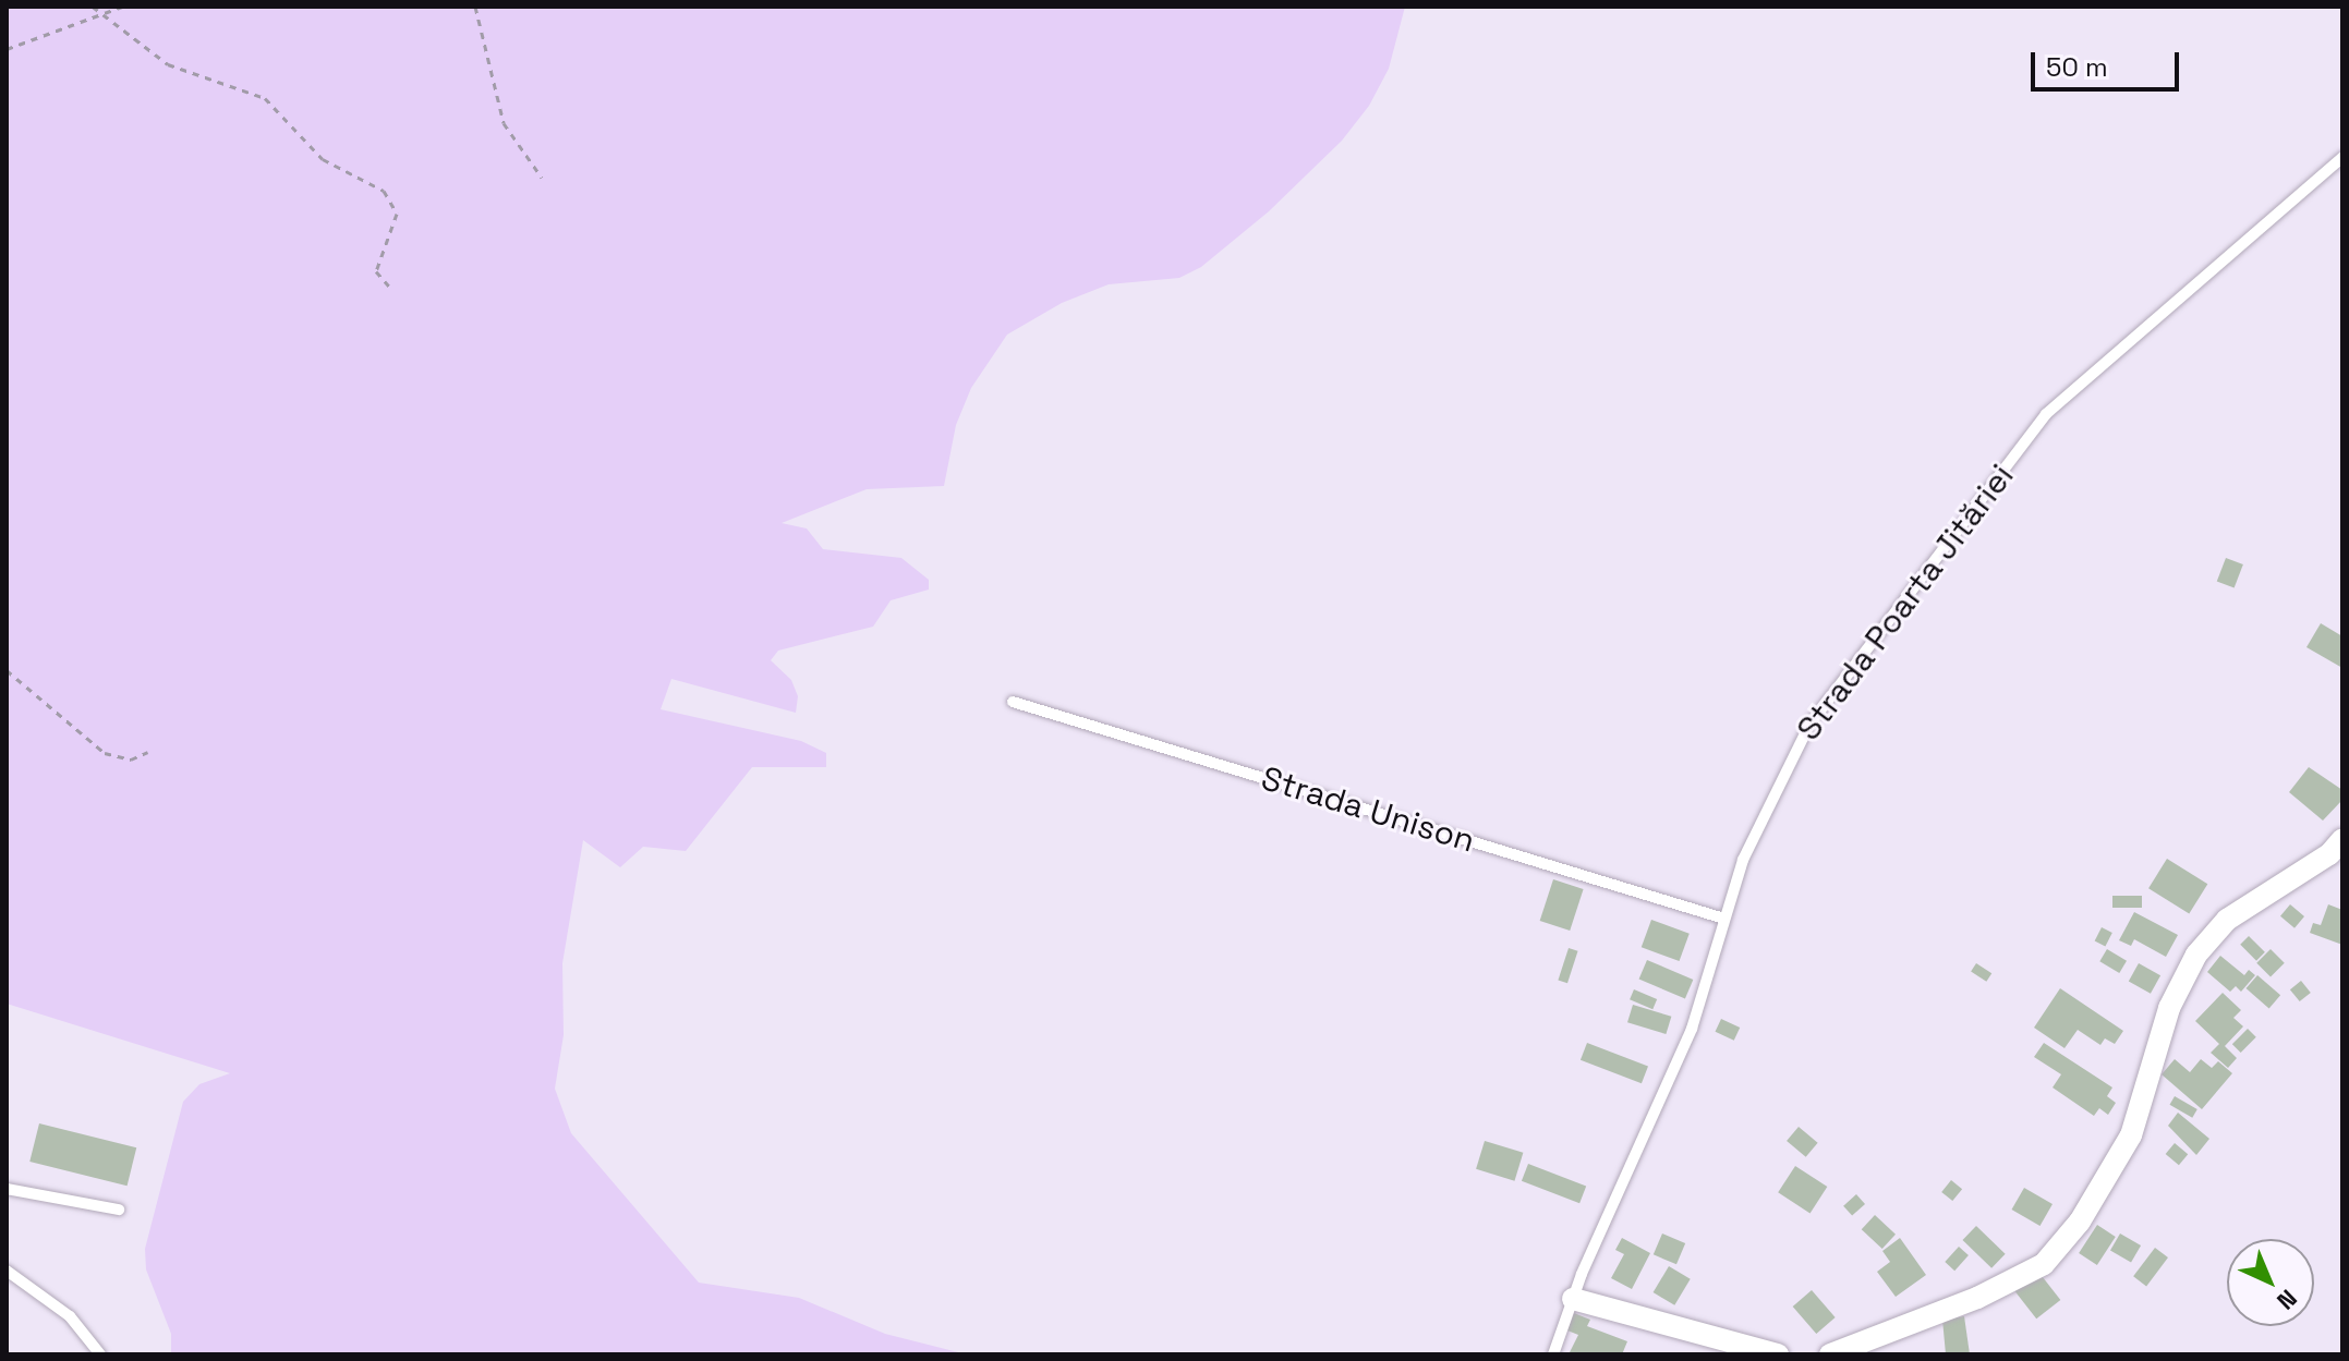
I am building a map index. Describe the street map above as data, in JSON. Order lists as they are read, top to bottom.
{
  "streets": {
    "lane": ["Strada Poarta Jităriei", "Strada Unison"]
  },
  "crossings": [
    ["Strada Poarta Jităriei", "Strada Unison"]
  ],
  "scale_bar": "50 m",
  "north": "bottom right"
}
